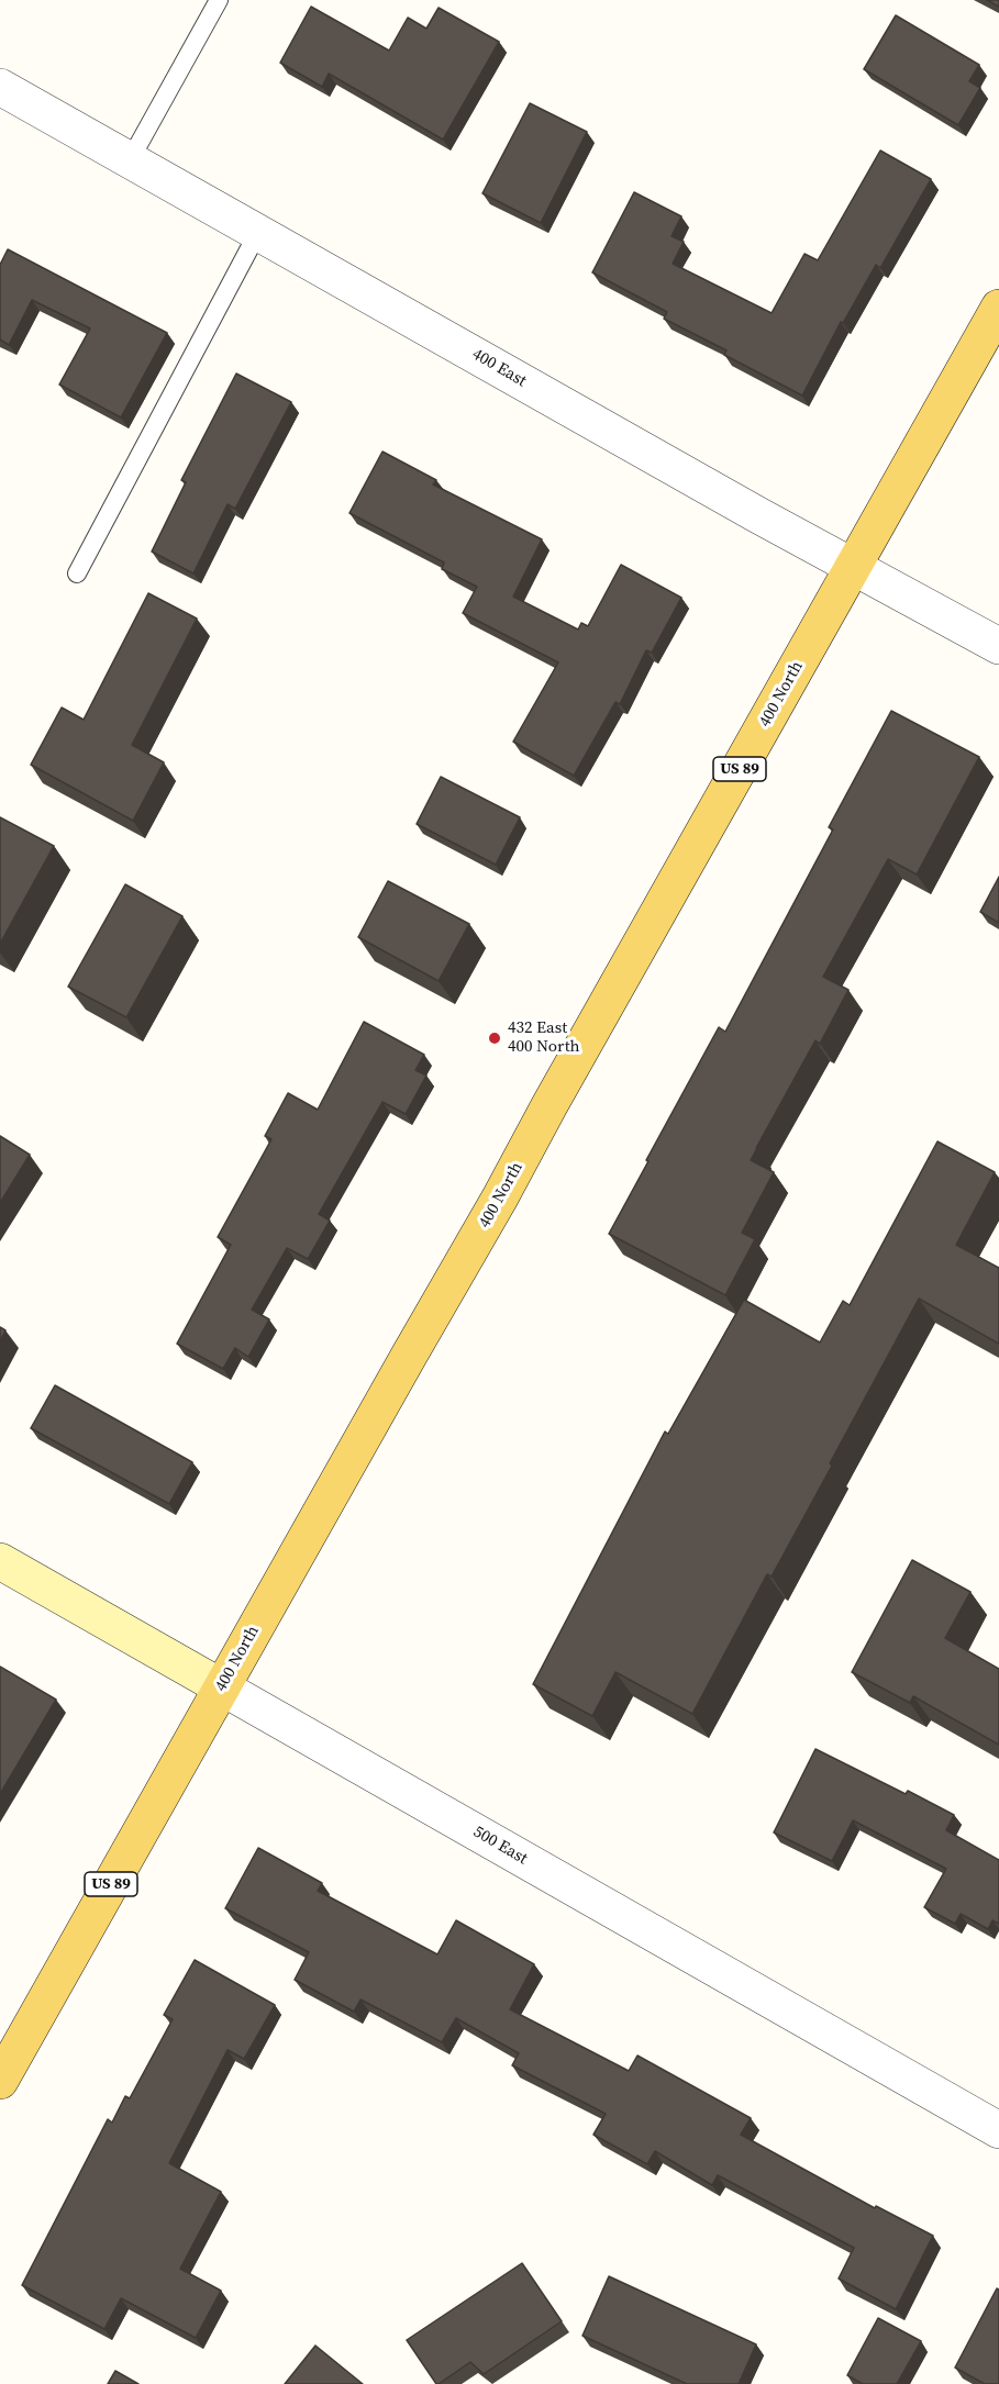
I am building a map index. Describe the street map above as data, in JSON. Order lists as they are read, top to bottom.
{
  "streets": {
    "main road": ["400 North", "US 89"],
    "street": ["400 East", "500 East"]
  },
  "crossings": [
    ["400 East", "400 North"],
    ["400 North", "500 East"]
  ],
  "places": ["432 East 400 North"]
}
